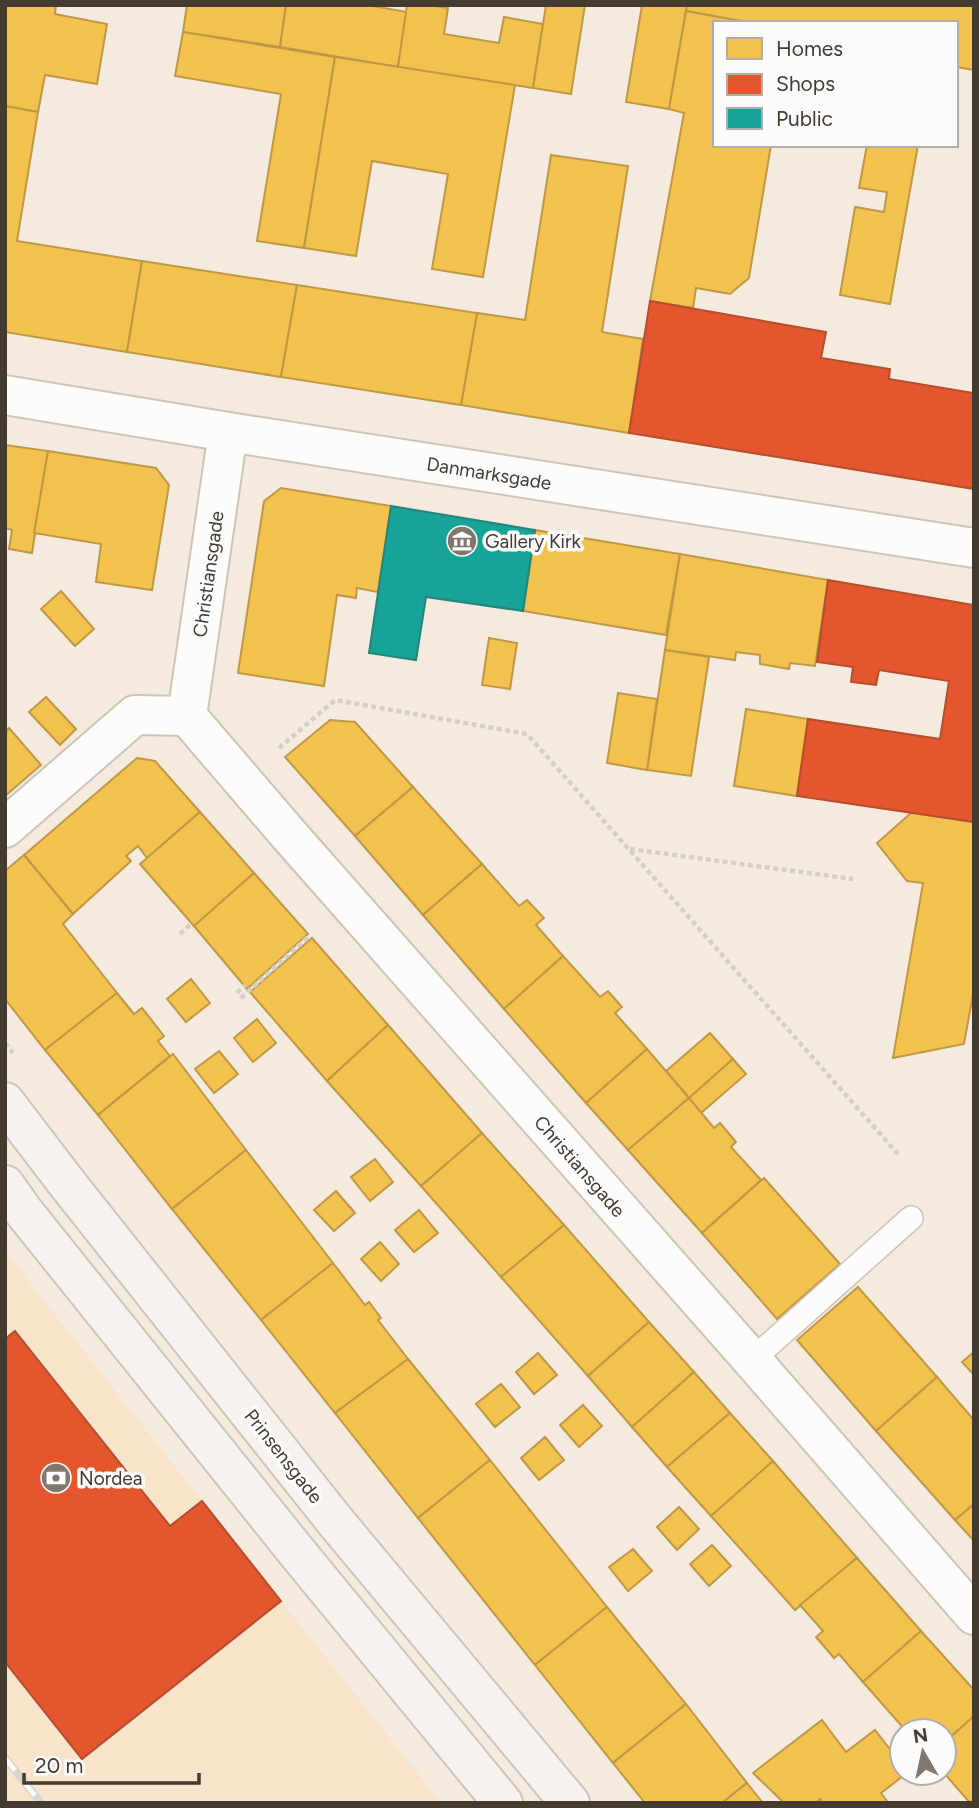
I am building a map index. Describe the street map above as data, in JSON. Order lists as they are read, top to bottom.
{
  "streets": {
    "main road": ["Prinsensgade"],
    "street": ["Danmarksgade", "Christiansgade"]
  },
  "crossings": [
    ["Danmarksgade", "Christiansgade"]
  ],
  "places": {
    "museum": ["Gallery Kirk"],
    "bank": ["Nordea"]
  },
  "legend": ["Homes", "Shops", "Public"],
  "scale_bar": "20 m",
  "north": "top"
}
